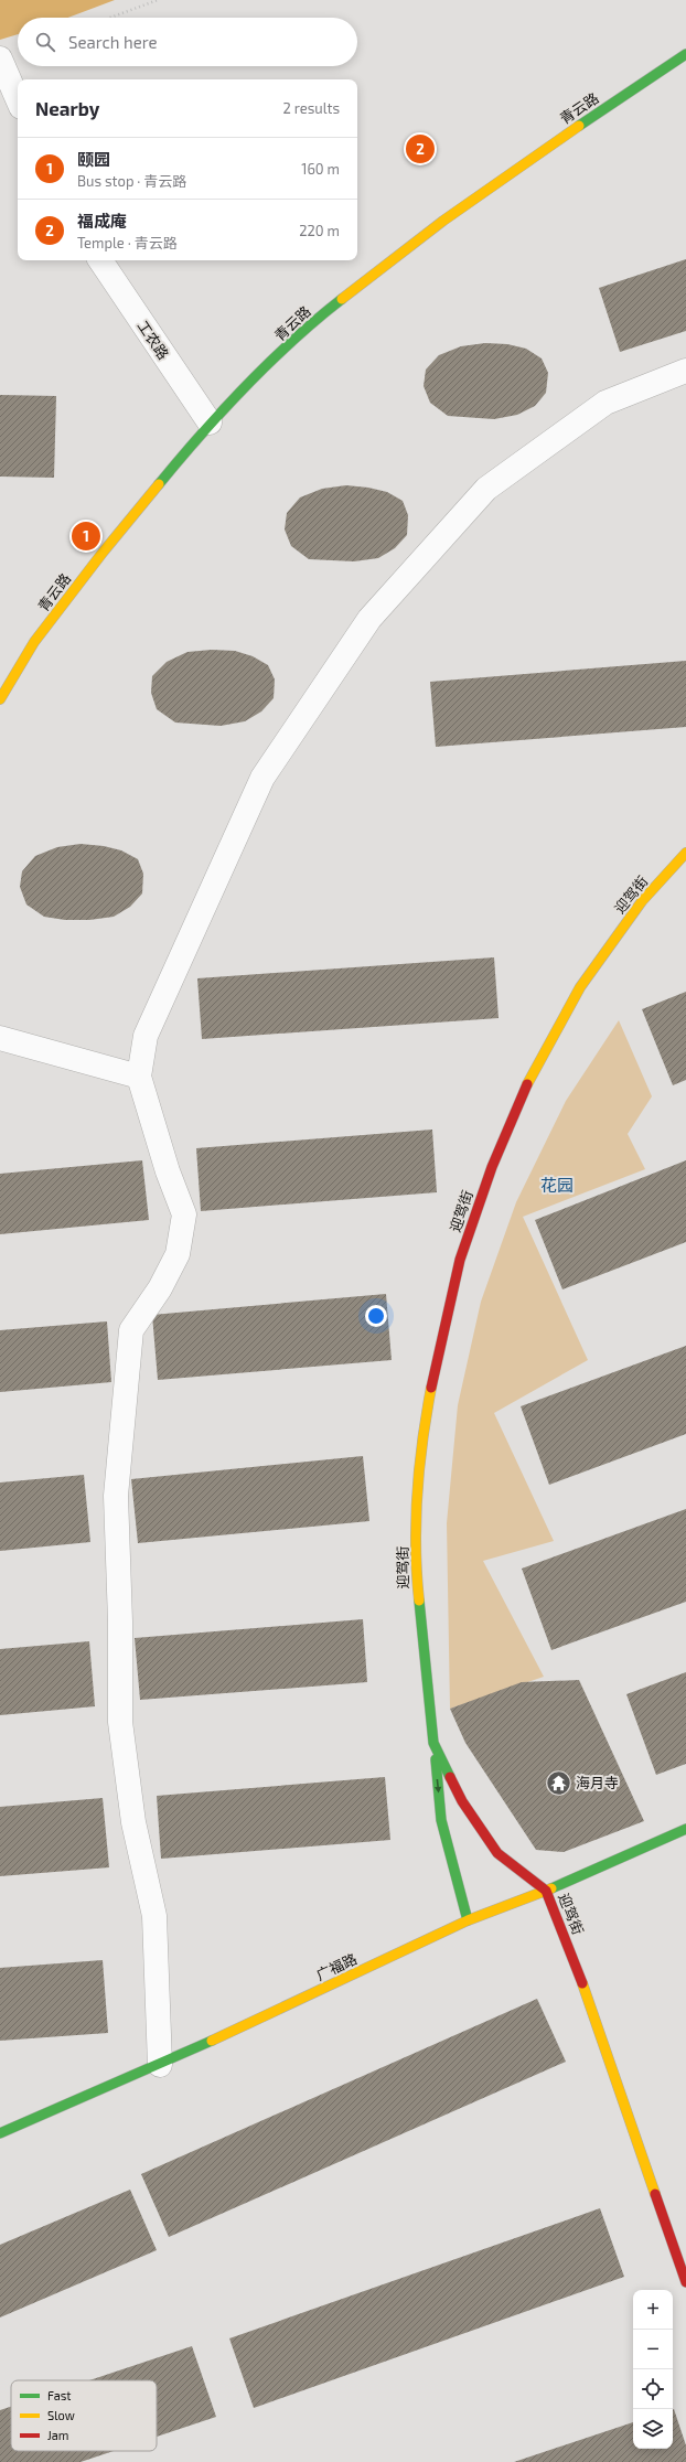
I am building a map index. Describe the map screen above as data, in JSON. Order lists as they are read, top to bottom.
{
  "streets": {
    "street": [
      "青云路",
      "工农路",
      "迎驾街",
      "广福路"
    ]
  },
  "crossings": [
    ["青云路", "工农路"],
    ["迎驾街", "广福路"]
  ],
  "districts": ["花园"],
  "places": {
    "temple": ["海月寺"]
  },
  "legend": ["Fast", "Slow", "Jam"],
  "page": {
    "search": "Search here",
    "heading": ["Nearby", "2 results"],
    "pins": ["2", "1"],
    "list": [
      {
        "mark": "1",
        "name": "颐园",
        "note": "Bus stop · 青云路",
        "value": "160 m"
      },
      {
        "mark": "2",
        "name": "福成庵",
        "note": "Temple · 青云路",
        "value": "220 m"
      }
    ],
    "map_buttons": ["+", "−"]
  }
}
